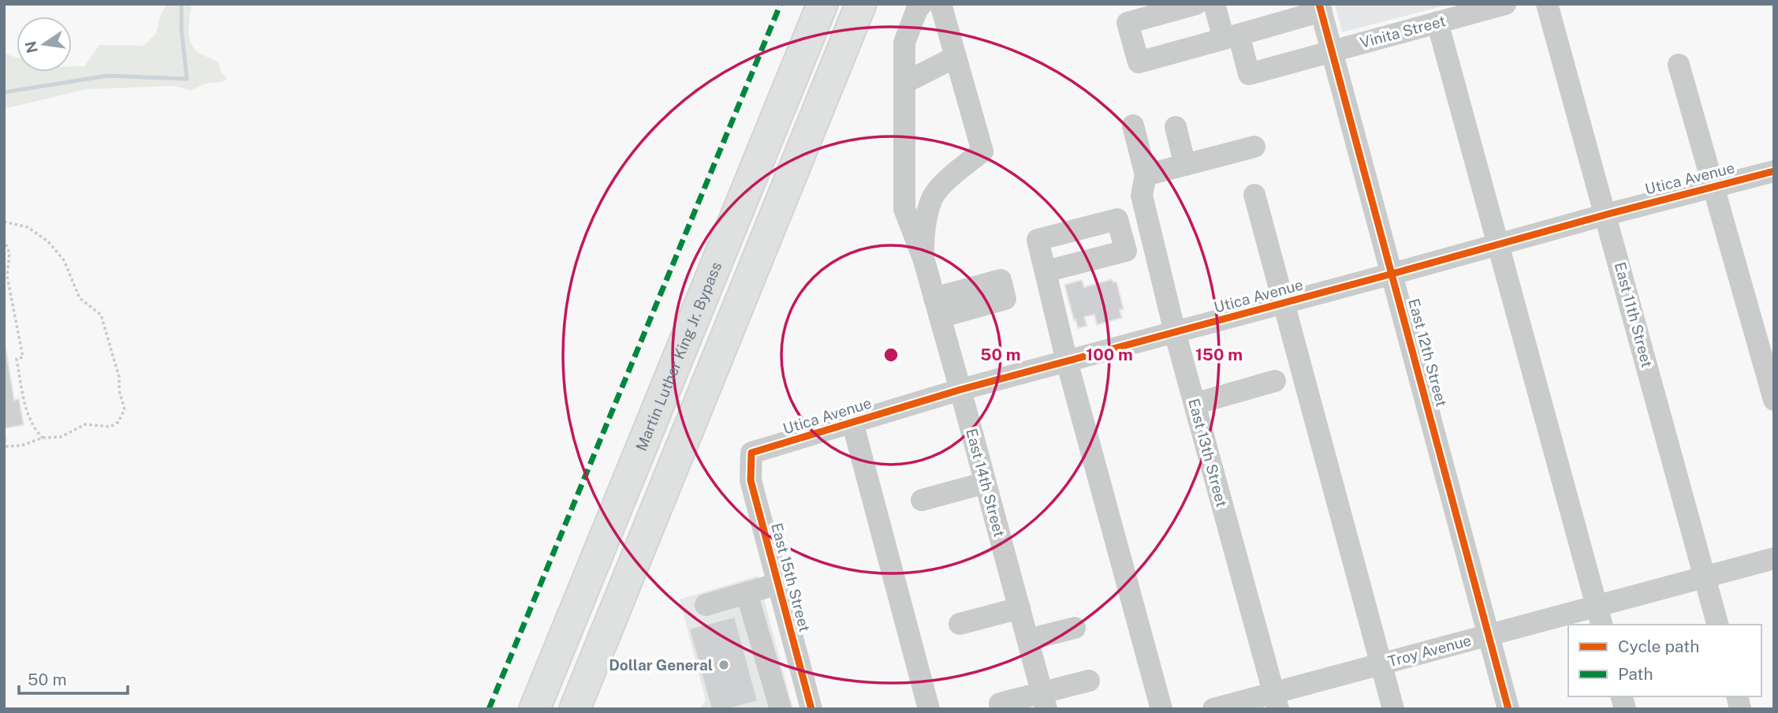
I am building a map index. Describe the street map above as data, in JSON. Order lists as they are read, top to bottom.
{
  "streets": {
    "highway": ["Martin Luther King Jr. Bypass"],
    "street": [
      "Vinita Street",
      "Utica Avenue",
      "East 11th Street",
      "East 12th Street",
      "East 13th Street",
      "East 14th Street",
      "East 15th Street",
      "Troy Avenue"
    ]
  },
  "crossings": [
    ["Vinita Street", "East 12th Street"],
    ["Utica Avenue", "East 11th Street"],
    ["Utica Avenue", "East 12th Street"],
    ["Utica Avenue", "East 13th Street"],
    ["Utica Avenue", "East 14th Street"],
    ["Utica Avenue", "East 15th Street"],
    ["East 11th Street", "Troy Avenue"],
    ["East 12th Street", "Troy Avenue"],
    ["East 13th Street", "Troy Avenue"]
  ],
  "places": ["Dollar General"],
  "legend": ["Cycle path", "Path"],
  "scale_bar": "50 m",
  "north": "left",
  "rings": ["50 m", "100 m", "150 m"]
}
